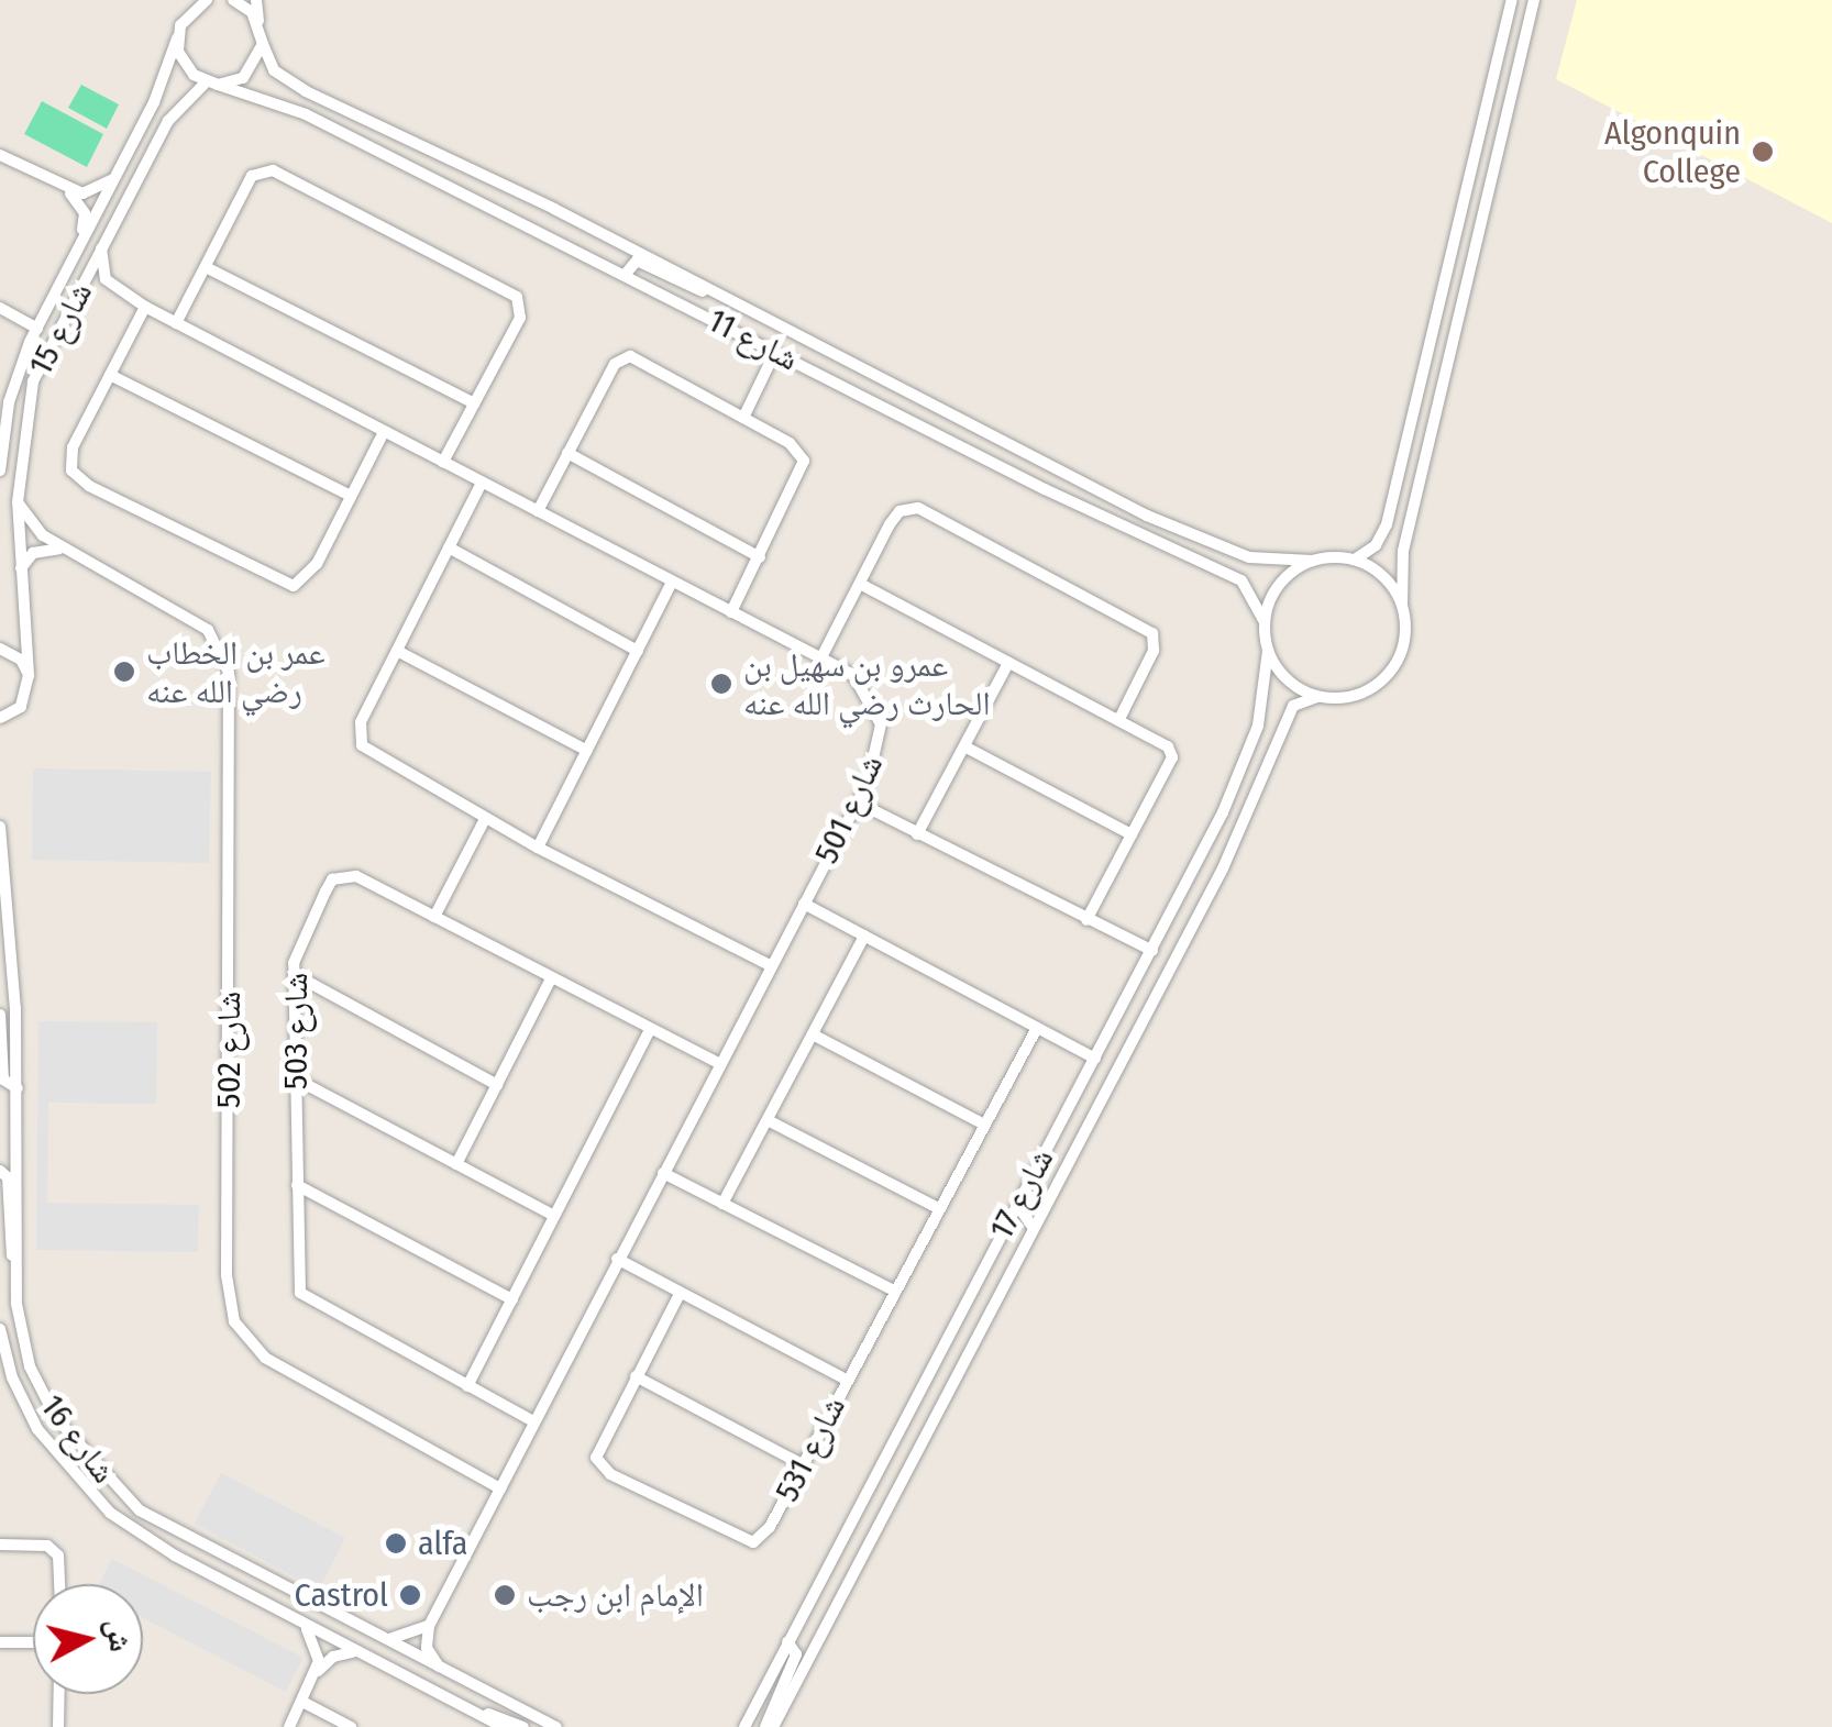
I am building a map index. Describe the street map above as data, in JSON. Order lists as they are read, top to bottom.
{
  "streets": {
    "street": [
      "شارع 15",
      "شارع 11",
      "شارع 501",
      "شارع 503",
      "شارع 502",
      "شارع 17",
      "شارع 16",
      "شارع 531"
    ]
  },
  "crossings": [
    ["شارع 15", "شارع 11"],
    ["شارع 15", "شارع 502"],
    ["شارع 11", "شارع 17"],
    ["شارع 501", "شارع 503"],
    ["شارع 501", "شارع 502"]
  ],
  "places": [
    "Algonquin College",
    "عمر بن الخطاب رضي الله عنه",
    "عمرو بن سهيل بن الحارث رضي الله عنه",
    "alfa",
    "Castrol",
    "الإمام ابن رجب"
  ],
  "north": "right"
}
